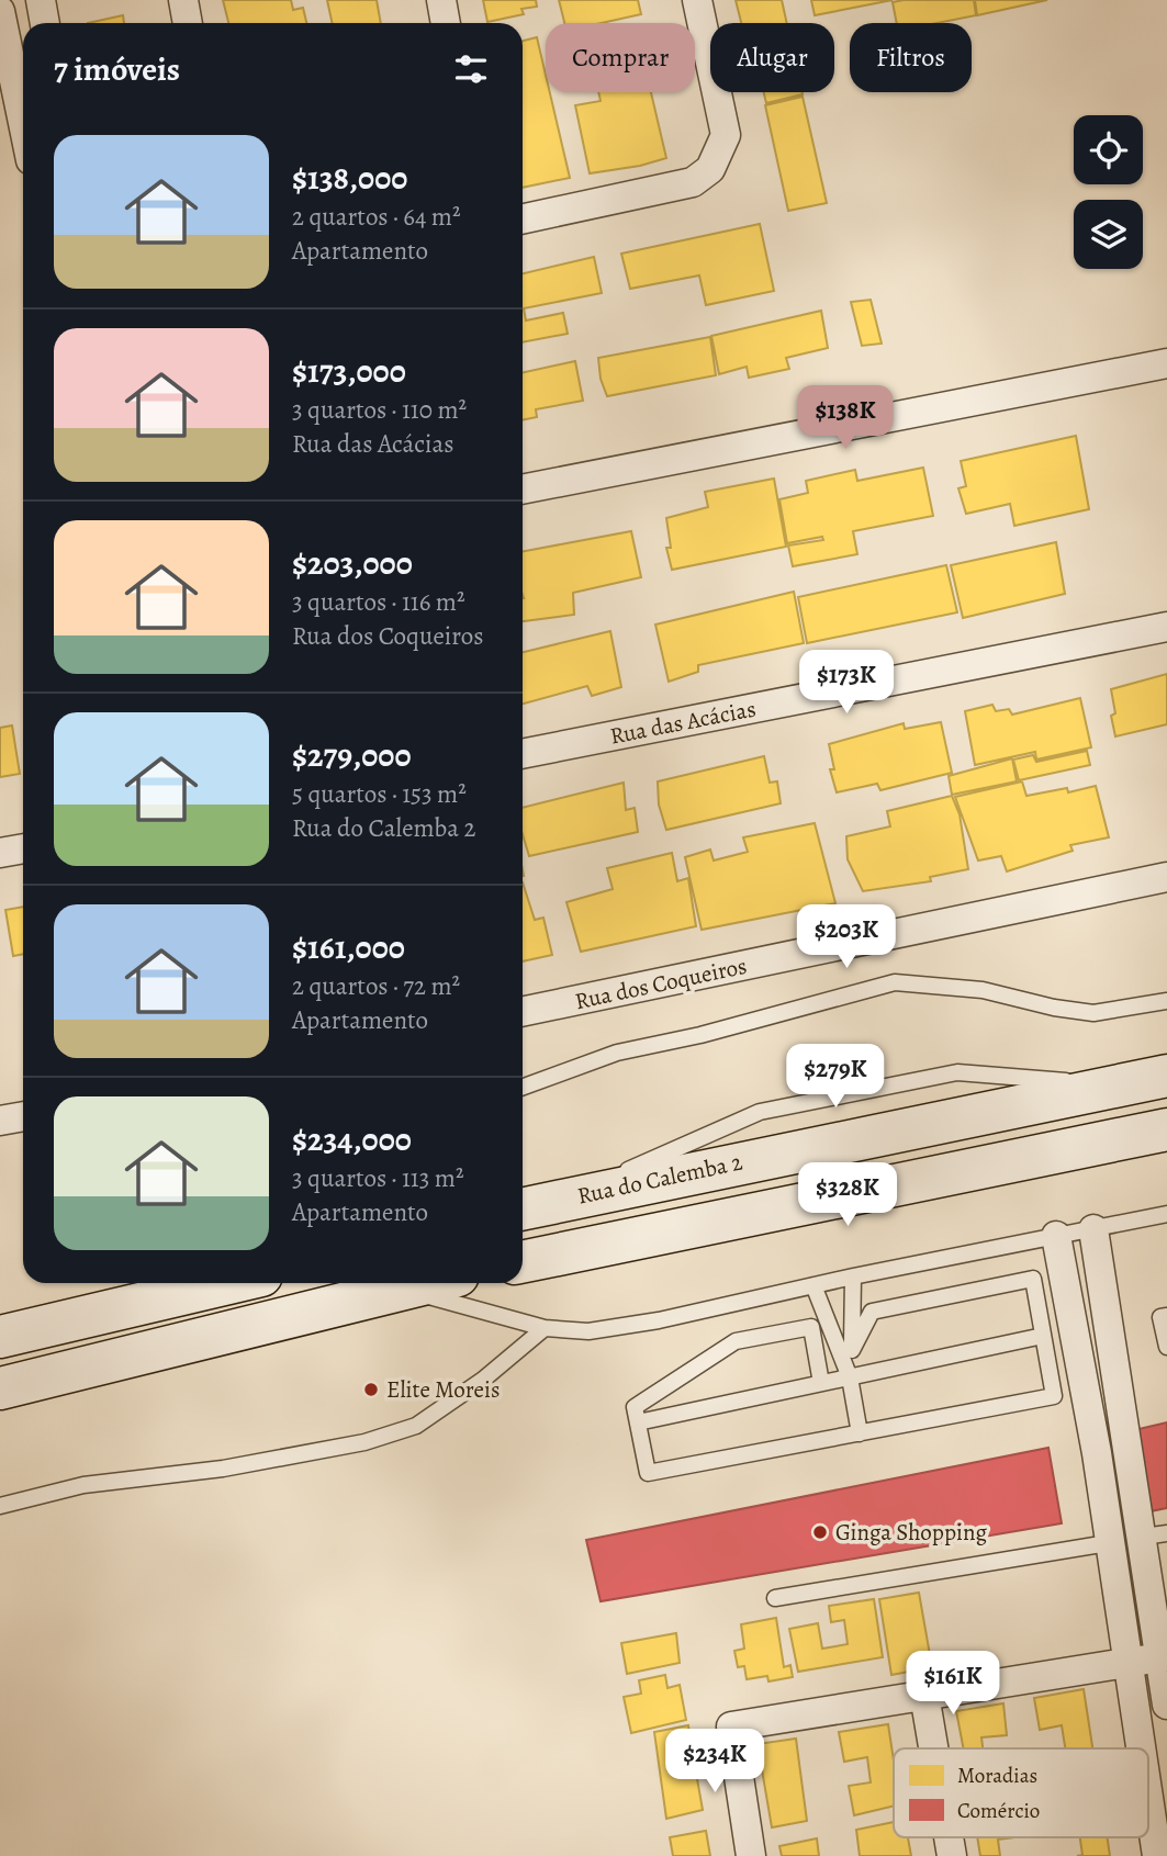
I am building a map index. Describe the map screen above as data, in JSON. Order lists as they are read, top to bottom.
{
  "streets": {
    "main road": ["Rua do Calemba 2"],
    "street": ["Rua das Acácias", "Rua dos Coqueiros"]
  },
  "places": ["Elite Moreis", "Ginga Shopping"],
  "legend": ["Moradias", "Comércio"],
  "page": {
    "chip": ["Comprar", "Alugar", "Filtros"],
    "heading": "7 imóveis",
    "list": [
      {
        "name": "$138,000",
        "note": "2 quartos · 64 m² · Apartamento"
      },
      {
        "name": "$173,000",
        "note": "3 quartos · 110 m² · Rua das Acácias"
      },
      {
        "name": "$203,000",
        "note": "3 quartos · 116 m² · Rua dos Coqueiros"
      },
      {
        "name": "$279,000",
        "note": "5 quartos · 153 m² · Rua do Calemba 2"
      },
      {
        "name": "$161,000",
        "note": "2 quartos · 72 m² · Apartamento"
      },
      {
        "name": "$234,000",
        "note": "3 quartos · 113 m² · Apartamento"
      }
    ],
    "price": [
      "$138K",
      "$173K",
      "$203K",
      "$279K",
      "$328K",
      "$161K",
      "$234K"
    ]
  }
}
